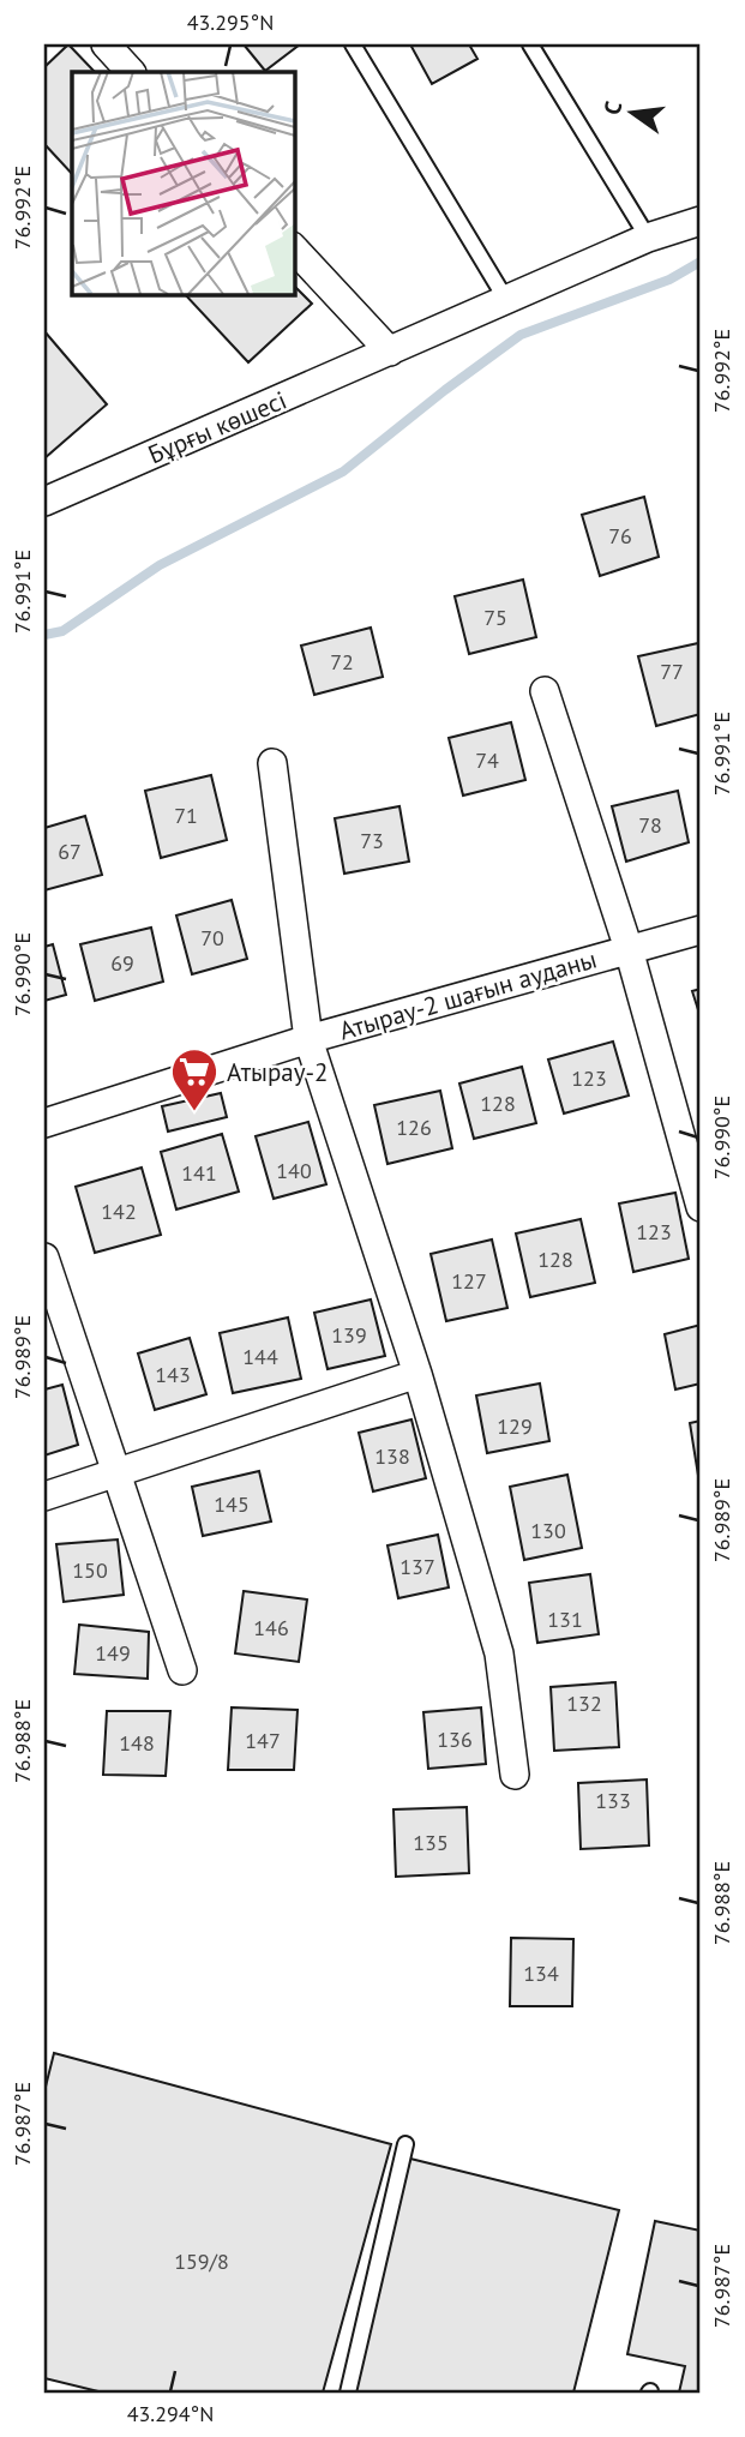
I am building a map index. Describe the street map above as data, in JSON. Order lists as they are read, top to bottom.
{
  "streets": {
    "street": ["Бұрғы көшесі", "Атырау-2 шағын ауданы"]
  },
  "places": {
    "supermarket": ["Атырау-2"]
  },
  "house_numbers": [
    "76",
    "75",
    "72",
    "77",
    "74",
    "71",
    "78",
    "73",
    "67",
    "70",
    "69",
    "123",
    "128",
    "126",
    "140",
    "141",
    "142",
    "123",
    "128",
    "127",
    "139",
    "144",
    "143",
    "129",
    "138",
    "145",
    "130",
    "137",
    "150",
    "131",
    "146",
    "149",
    "132",
    "136",
    "147",
    "148",
    "133",
    "135",
    "134",
    "159/8"
  ],
  "north": "left",
  "coordinates": [
    "43.295°N",
    "76.992°E",
    "76.991°E",
    "76.990°E",
    "76.989°E",
    "76.988°E",
    "76.987°E",
    "43.294°N"
  ]
}
